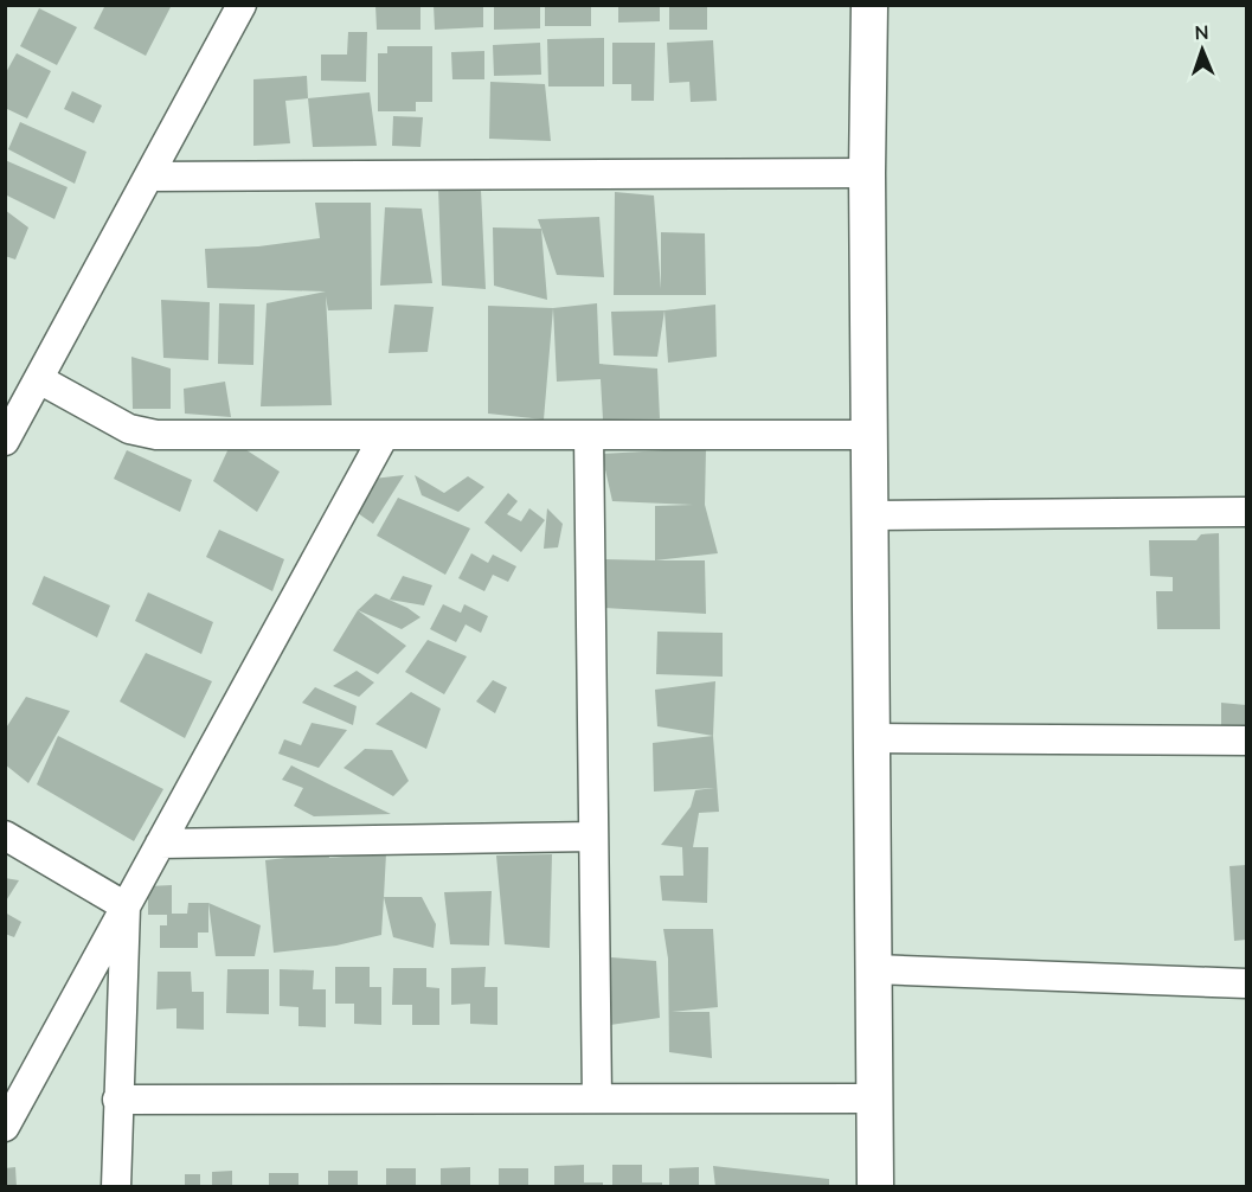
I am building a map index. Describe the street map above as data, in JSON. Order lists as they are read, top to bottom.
{
  "north": "top"
}
